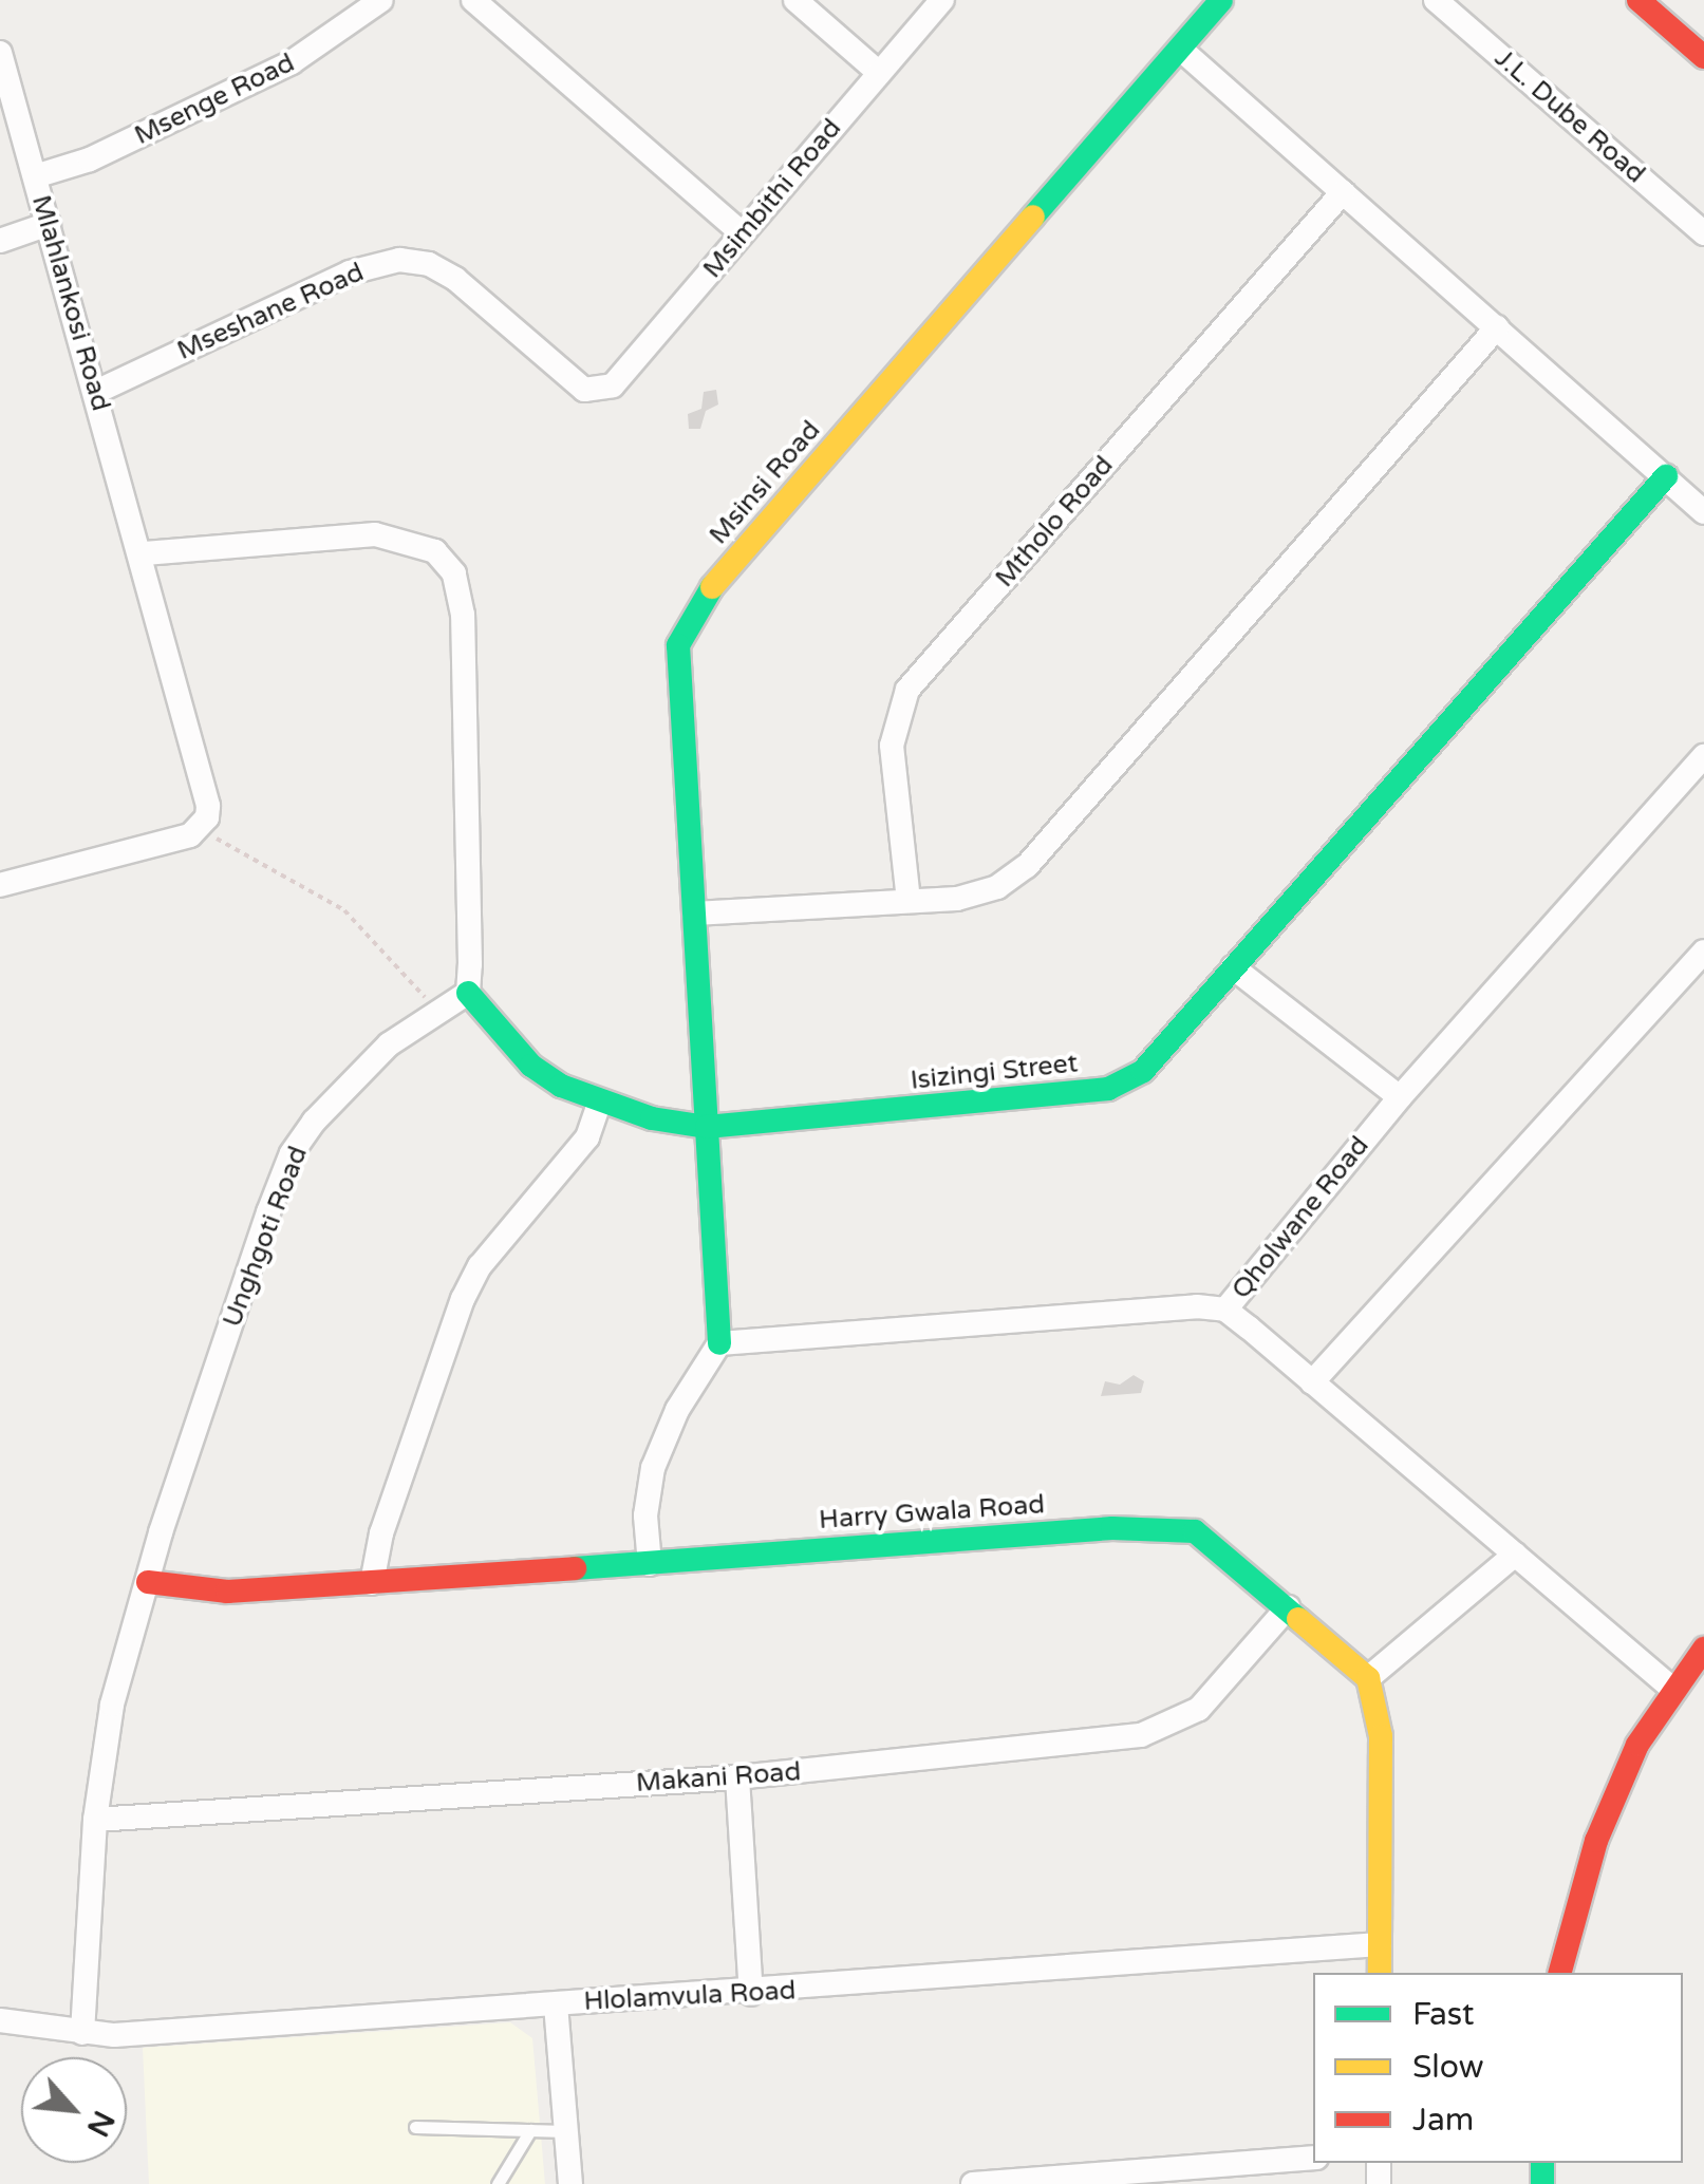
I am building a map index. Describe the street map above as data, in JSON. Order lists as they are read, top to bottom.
{
  "streets": {
    "street": [
      "Msenge Road",
      "J.L. Dube Road",
      "Msimbithi Road",
      "Mlahlankosi Road",
      "Mseshane Road",
      "Msinsi Road",
      "Mtholo Road",
      "Isizingi Street",
      "Qholwane Road",
      "Unghgoti Road",
      "Harry Gwala Road",
      "Makani Road",
      "Hlolamvula Road"
    ]
  },
  "crossings": [
    ["Msenge Road", "Mlahlankosi Road"],
    ["Msimbithi Road", "Mseshane Road"],
    ["Mlahlankosi Road", "Mseshane Road"],
    ["Msinsi Road", "Isizingi Street"],
    ["Msinsi Road", "Qholwane Road"],
    ["Isizingi Street", "Unghgoti Road"],
    ["Unghgoti Road", "Harry Gwala Road"],
    ["Unghgoti Road", "Makani Road"],
    ["Unghgoti Road", "Hlolamvula Road"],
    ["Harry Gwala Road", "Makani Road"]
  ],
  "legend": ["Fast", "Slow", "Jam"],
  "north": "bottom right"
}
